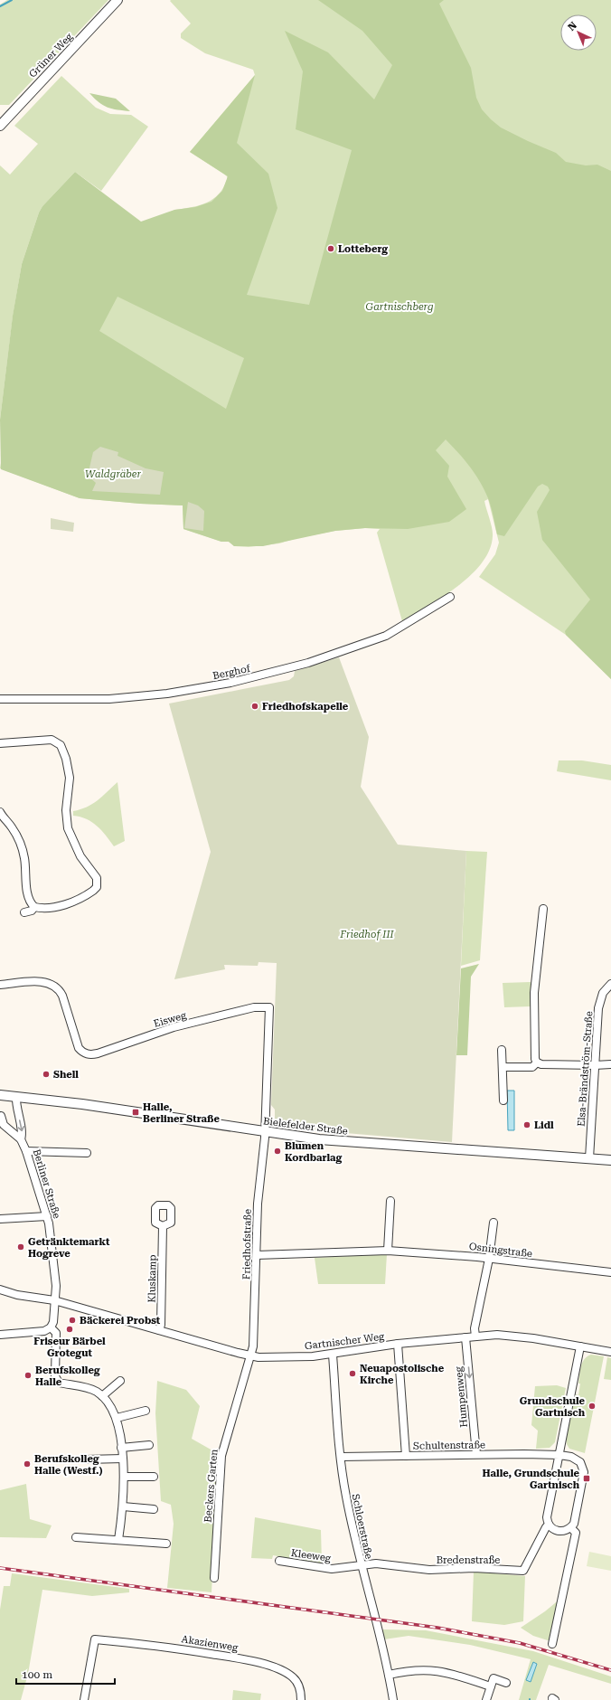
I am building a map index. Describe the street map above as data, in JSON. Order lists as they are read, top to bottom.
{
  "streets": {
    "street": [
      "Grüner Weg",
      "Berghof",
      "Eisweg",
      "Elsa-Brändström-Straße",
      "Bielefelder Straße",
      "Berliner Straße",
      "Friedhofstraße",
      "Osningstraße",
      "Kluskamp",
      "Gartnischer Weg",
      "Humpenweg",
      "Schultenstraße",
      "Beckers Garten",
      "Schloerstraße",
      "Kleeweg",
      "Bredenstraße",
      "Akazienweg"
    ]
  },
  "crossings": [
    ["Eisweg", "Bielefelder Straße"],
    ["Eisweg", "Friedhofstraße"],
    ["Elsa-Brändström-Straße", "Bielefelder Straße"],
    ["Bielefelder Straße", "Berliner Straße"],
    ["Bielefelder Straße", "Friedhofstraße"],
    ["Berliner Straße", "Gartnischer Weg"],
    ["Friedhofstraße", "Osningstraße"],
    ["Friedhofstraße", "Gartnischer Weg"],
    ["Friedhofstraße", "Beckers Garten"],
    ["Kluskamp", "Gartnischer Weg"],
    ["Gartnischer Weg", "Humpenweg"],
    ["Gartnischer Weg", "Beckers Garten"],
    ["Gartnischer Weg", "Schloerstraße"],
    ["Humpenweg", "Schultenstraße"],
    ["Schultenstraße", "Schloerstraße"],
    ["Schloerstraße", "Kleeweg"],
    ["Schloerstraße", "Bredenstraße"],
    ["Kleeweg", "Bredenstraße"]
  ],
  "one_way": ["Humpenweg"],
  "parks": ["Gartnischberg", "Waldgräber", "Friedhof III"],
  "places": {
    "other": [
      "Lotteberg",
      "Friedhofskapelle",
      "Shell",
      "Lidl",
      "Blumen Kordbarlag",
      "Getränktemarkt Hogreve",
      "Bäckerei Probst",
      "Friseur Bärbel Grotegut",
      "Neuapostolische Kirche",
      "Berufskolleg Halle",
      "Grundschule Gartnisch",
      "Berufskolleg Halle (Westf.)"
    ],
    "transit": ["Halle, Berliner Straße", "Halle, Grundschule Gartnisch"]
  },
  "scale_bar": "100 m",
  "north": "top left"
}
